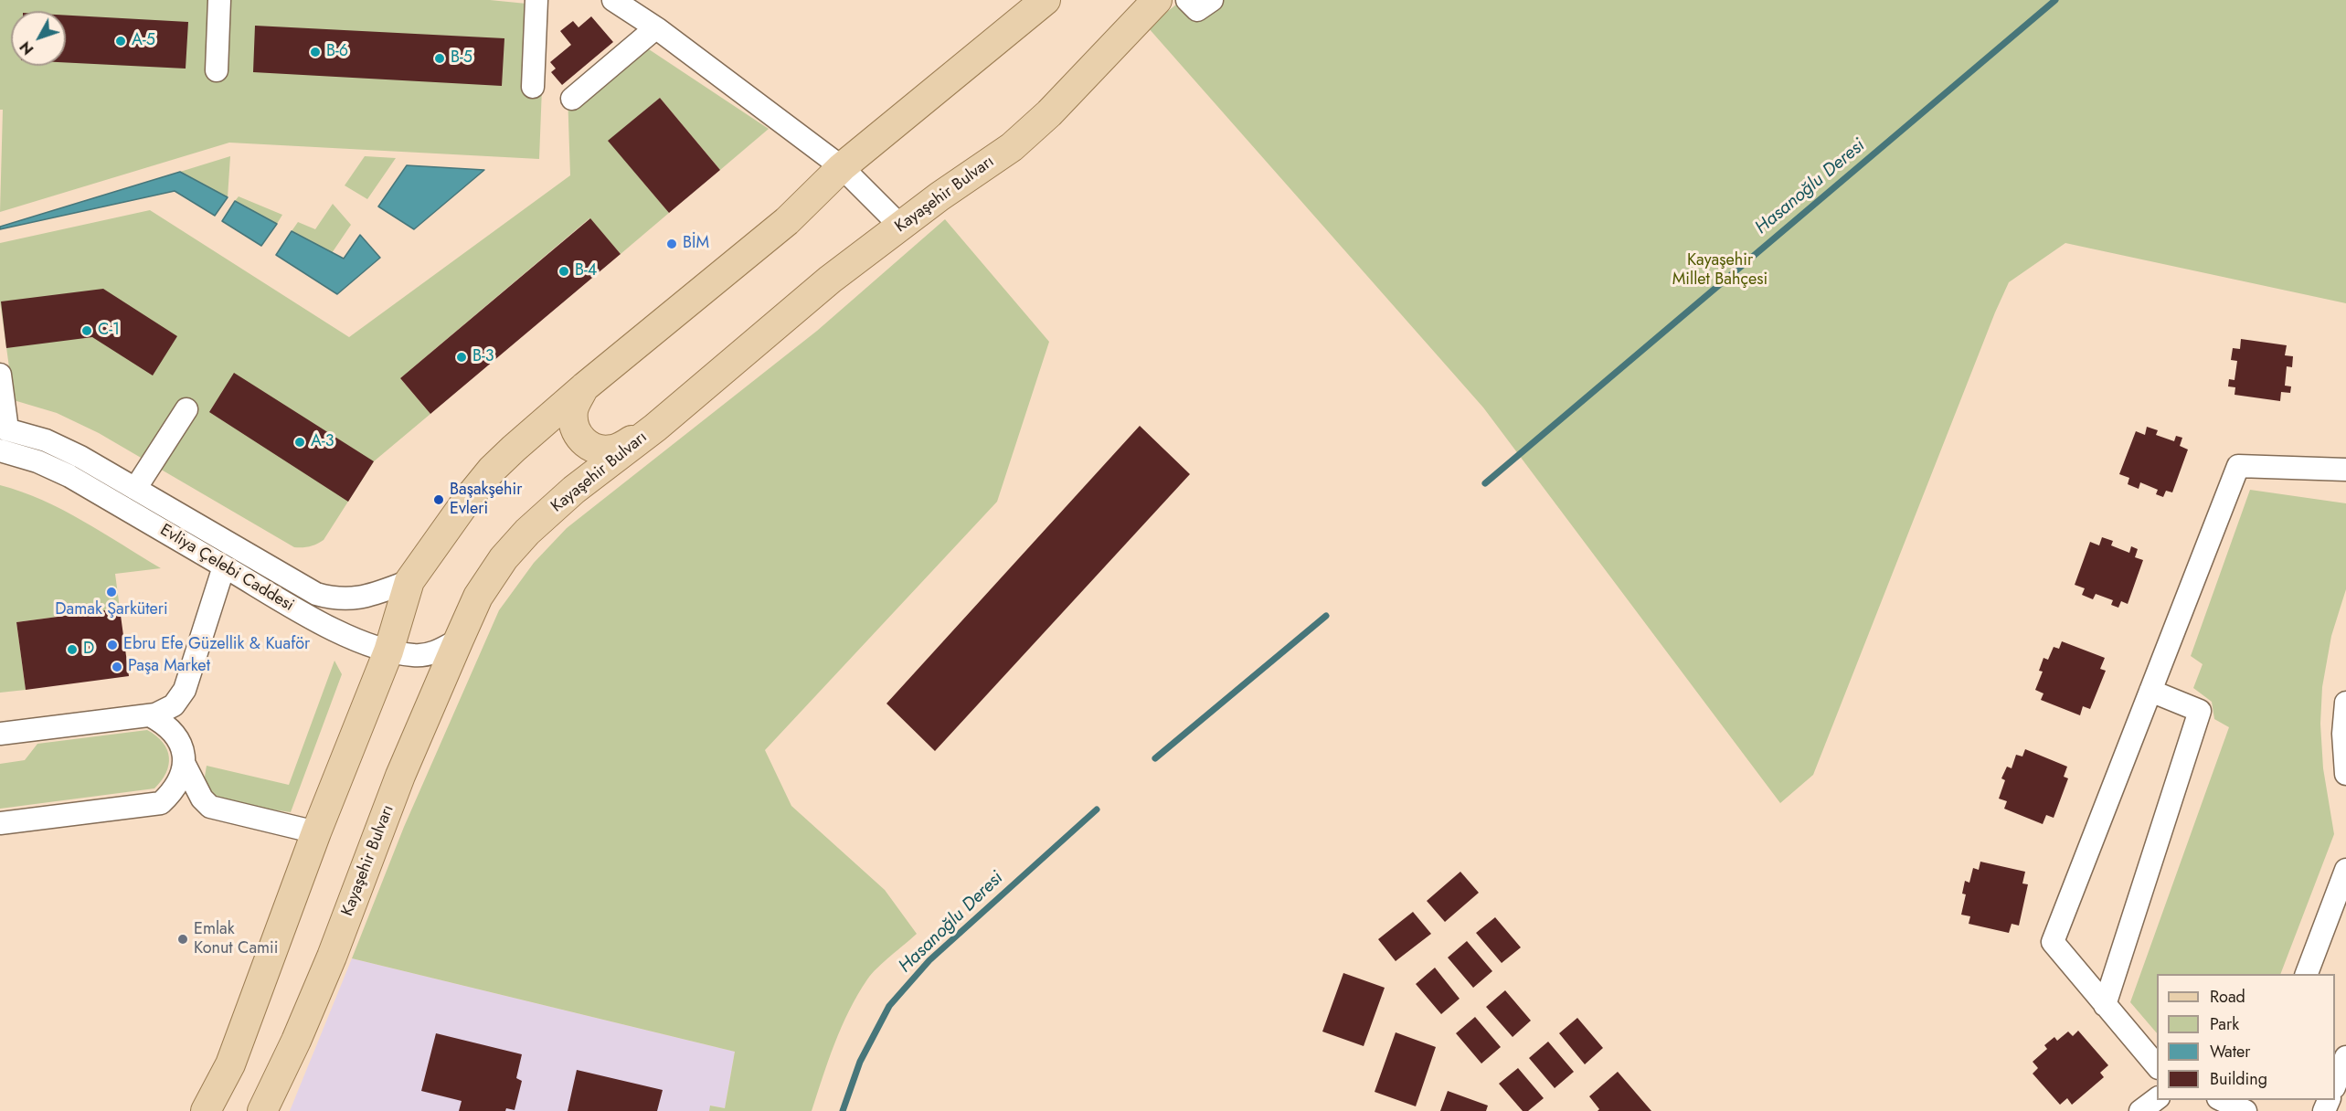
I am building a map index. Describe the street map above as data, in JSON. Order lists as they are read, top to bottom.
{
  "streets": {
    "main road": ["Kayaşehir Bulvarı"],
    "street": ["Evliya Çelebi Caddesi"]
  },
  "crossings": [
    ["Kayaşehir Bulvarı", "Evliya Çelebi Caddesi"]
  ],
  "water": ["Hasanoğlu Deresi"],
  "parks": ["Kayaşehir Millet Bahçesi"],
  "places": [
    "A-5",
    "B-6",
    "B-5",
    "BİM",
    "B-4",
    "C-1",
    "B-3",
    "A-3",
    "Başakşehir Evleri",
    "Damak Şarküteri",
    "Ebru Efe Güzellik & Kuaför",
    "D",
    "Paşa Market",
    "Emlak Konut Camii"
  ],
  "legend": [
    "Road",
    "Park",
    "Water",
    "Building"
  ],
  "north": "bottom left"
}
